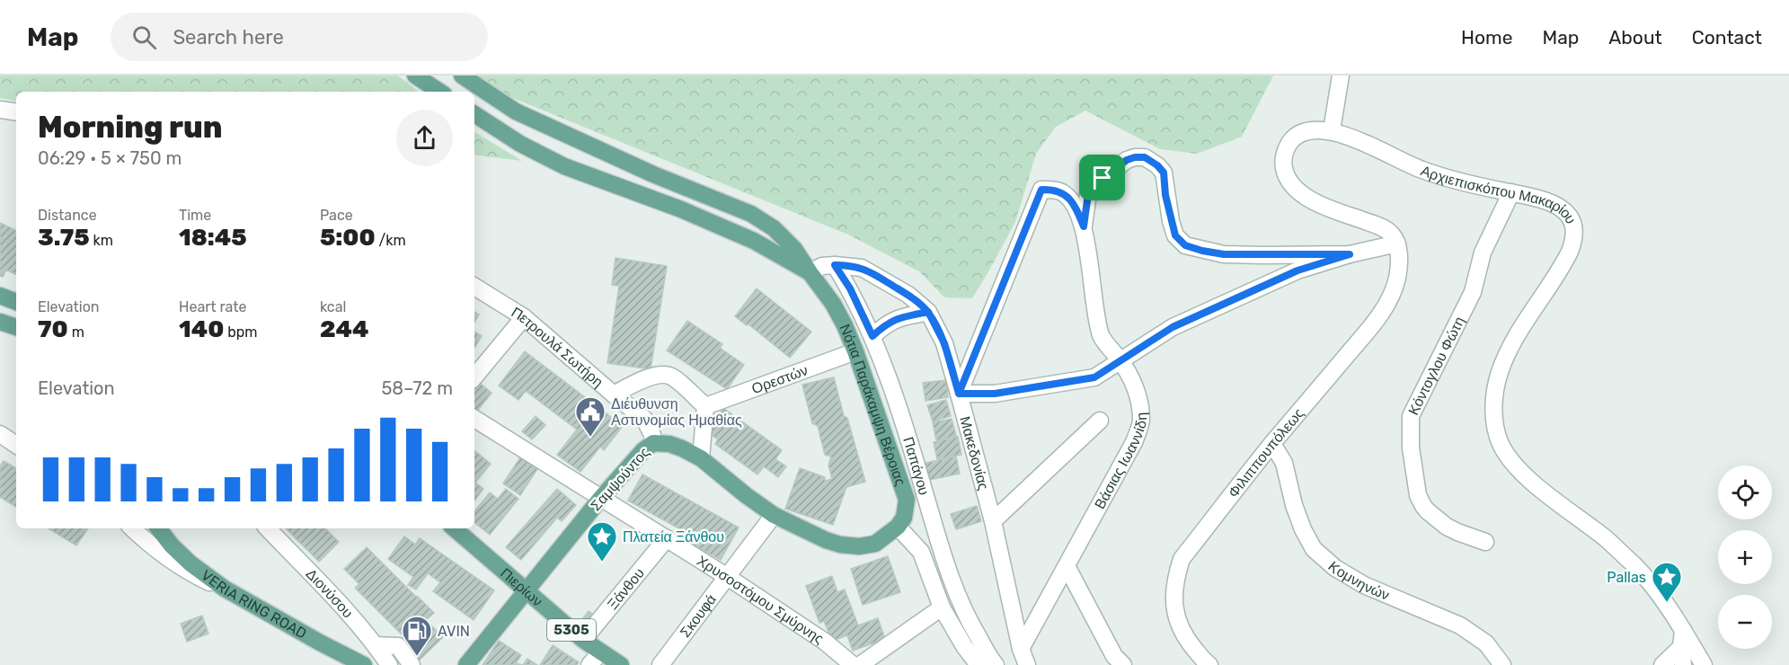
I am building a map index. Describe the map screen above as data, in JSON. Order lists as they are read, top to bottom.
{
  "streets": {
    "main road": [
      "Νότια Παράκαμψη Βέροιας",
      "Σαμψούντος",
      "Πιερίων",
      "VERIA RING ROAD",
      "5305"
    ],
    "street": [
      "Αρχιεπισκόπου Μακαρίου",
      "Πετρουλά Σωτήρη",
      "Κόντογλου Φώτη",
      "Ορεστών",
      "Μακεδονίας",
      "Φιλιππουπόλεως",
      "Βάσιας Ιωαννίδη",
      "Παπάγου",
      "Κομνηνών",
      "Ξάνθου",
      "Διονύσου",
      "Χρυσοστόμου Σμύρνης",
      "Σκουφά"
    ]
  },
  "crossings": [
    ["Αρχιεπισκόπου Μακαρίου", "Κόντογλου Φώτη"],
    ["Αρχιεπισκόπου Μακαρίου", "Φιλιππουπόλεως"],
    ["Πετρουλά Σωτήρη", "Σαμψούντος"],
    ["Ορεστών", "Νότια Παράκαμψη Βέροιας"],
    ["Νότια Παράκαμψη Βέροιας", "Μακεδονίας"],
    ["Μακεδονίας", "Βάσιας Ιωαννίδη"],
    ["Μακεδονίας", "Παπάγου"],
    ["Φιλιππουπόλεως", "Κομνηνών"],
    ["Σαμψούντος", "Πιερίων"],
    ["Σαμψούντος", "Χρυσοστόμου Σμύρνης"],
    ["Πιερίων", "Ξάνθου"],
    ["Ξάνθου", "Χρυσοστόμου Σμύρνης"],
    ["Χρυσοστόμου Σμύρνης", "Σκουφά"]
  ],
  "places": {
    "public building": ["Διέυθυνση Αστυνομίας Ημαθίας"],
    "place": ["Πλατεία Ξάνθου", "Pallas"],
    "fuel station": ["AVIN"]
  },
  "page": {
    "header": "Map",
    "search": "Search here",
    "nav": [
      "Home",
      "Map",
      "About",
      "Contact"
    ],
    "heading": ["Morning run", "06:29 · 5 × 750 m"],
    "stats": [
      ["Distance", "3.75 km"],
      ["Time", "18:45"],
      ["Pace", "5:00 /km"],
      ["Elevation", "70 m"],
      ["Heart rate", "140 bpm"],
      ["kcal", "244"]
    ],
    "chart": ["Elevation", "58–72 m"],
    "map_buttons": ["+", "−"]
  }
}
